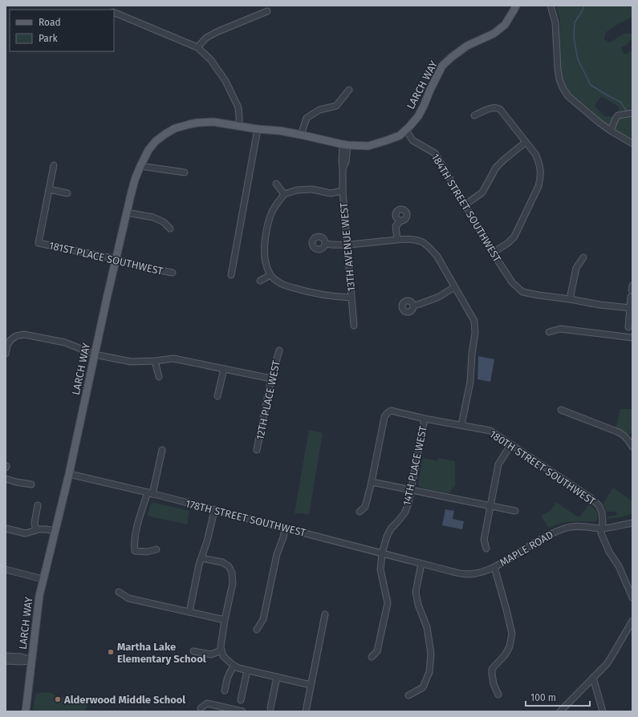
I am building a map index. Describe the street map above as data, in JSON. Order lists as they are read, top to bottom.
{
  "streets": {
    "main road": ["LARCH WAY"],
    "street": [
      "184TH STREET SOUTHWEST",
      "13TH AVENUE WEST",
      "181ST PLACE SOUTHWEST",
      "12TH PLACE WEST",
      "14TH PLACE WEST",
      "180TH STREET SOUTHWEST",
      "178TH STREET SOUTHWEST",
      "MAPLE ROAD"
    ]
  },
  "crossings": [
    ["LARCH WAY", "184TH STREET SOUTHWEST"],
    ["LARCH WAY", "13TH AVENUE WEST"],
    ["LARCH WAY", "181ST PLACE SOUTHWEST"],
    ["LARCH WAY", "178TH STREET SOUTHWEST"],
    ["14TH PLACE WEST", "180TH STREET SOUTHWEST"],
    ["14TH PLACE WEST", "178TH STREET SOUTHWEST"],
    ["180TH STREET SOUTHWEST", "MAPLE ROAD"],
    ["178TH STREET SOUTHWEST", "MAPLE ROAD"]
  ],
  "places": ["Martha Lake Elementary School", "Alderwood Middle School"],
  "legend": ["Road", "Park"],
  "scale_bar": "100 m"
}
